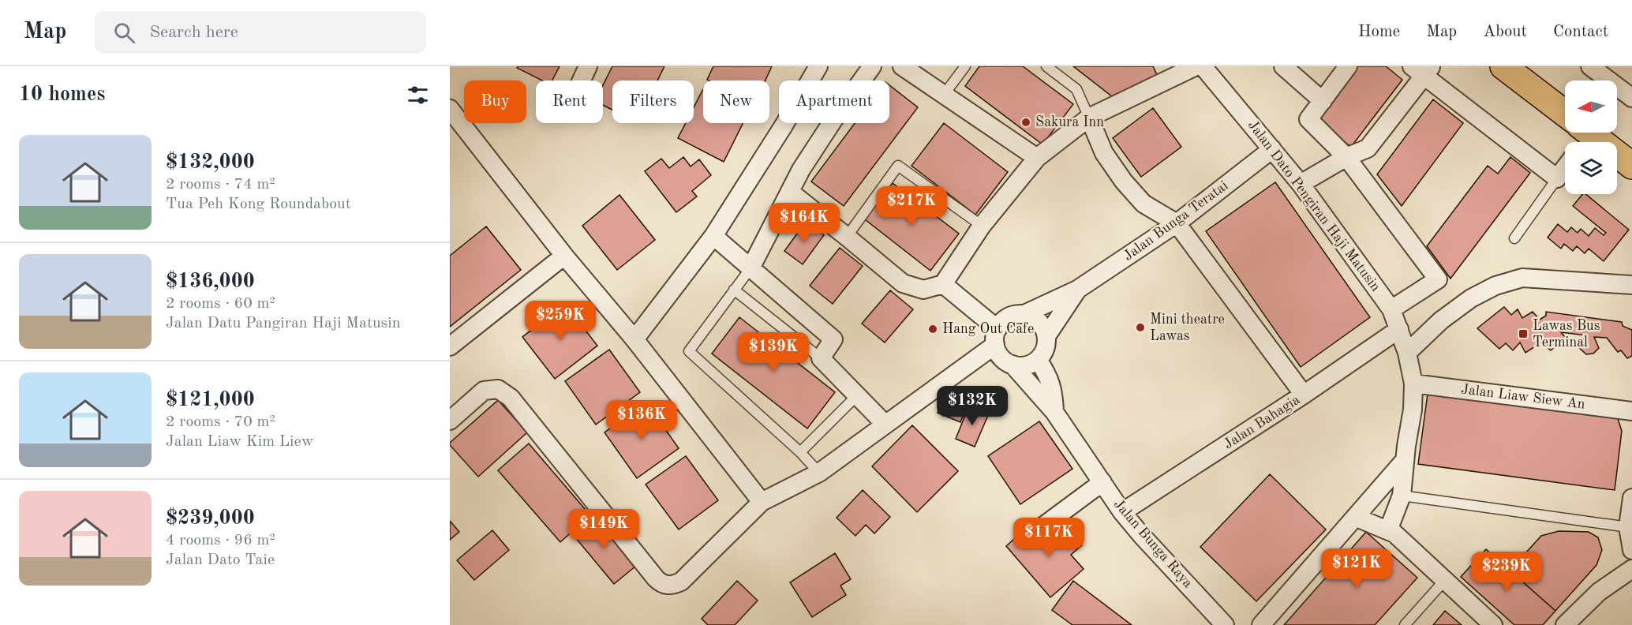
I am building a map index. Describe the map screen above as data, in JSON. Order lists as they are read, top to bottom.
{
  "streets": {
    "street": [
      "Jalan Dato Pengiran Haji Matusin",
      "Jalan Bunga Teratai",
      "Jalan Liaw Siew An",
      "Jalan Bahagia",
      "Jalan Bunga Raya"
    ]
  },
  "crossings": [
    ["Jalan Dato Pengiran Haji Matusin", "Jalan Bunga Teratai"],
    ["Jalan Dato Pengiran Haji Matusin", "Jalan Liaw Siew An"],
    ["Jalan Dato Pengiran Haji Matusin", "Jalan Bahagia"],
    ["Jalan Bahagia", "Jalan Bunga Raya"]
  ],
  "places": {
    "other": ["Sakura Inn", "Mini theatre Lawas", "Hang Out Cafe"],
    "transit": ["Lawas Bus Terminal"]
  },
  "north": "left",
  "page": {
    "header": "Map",
    "search": "Search here",
    "nav": [
      "Home",
      "Map",
      "About",
      "Contact"
    ],
    "heading": "10 homes",
    "chip": [
      "Buy",
      "Rent",
      "Filters",
      "New",
      "Apartment"
    ],
    "list": [
      {
        "name": "$132,000",
        "note": "2 rooms · 74 m² · Tua Peh Kong Roundabout"
      },
      {
        "name": "$136,000",
        "note": "2 rooms · 60 m² · Jalan Datu Pangiran Haji Matusin"
      },
      {
        "name": "$121,000",
        "note": "2 rooms · 70 m² · Jalan Liaw Kim Liew"
      },
      {
        "name": "$239,000",
        "note": "4 rooms · 96 m² · Jalan Dato Taie"
      }
    ],
    "price": [
      "$217K",
      "$164K",
      "$259K",
      "$139K",
      "$132K",
      "$136K",
      "$149K",
      "$117K",
      "$121K",
      "$239K"
    ]
  }
}
